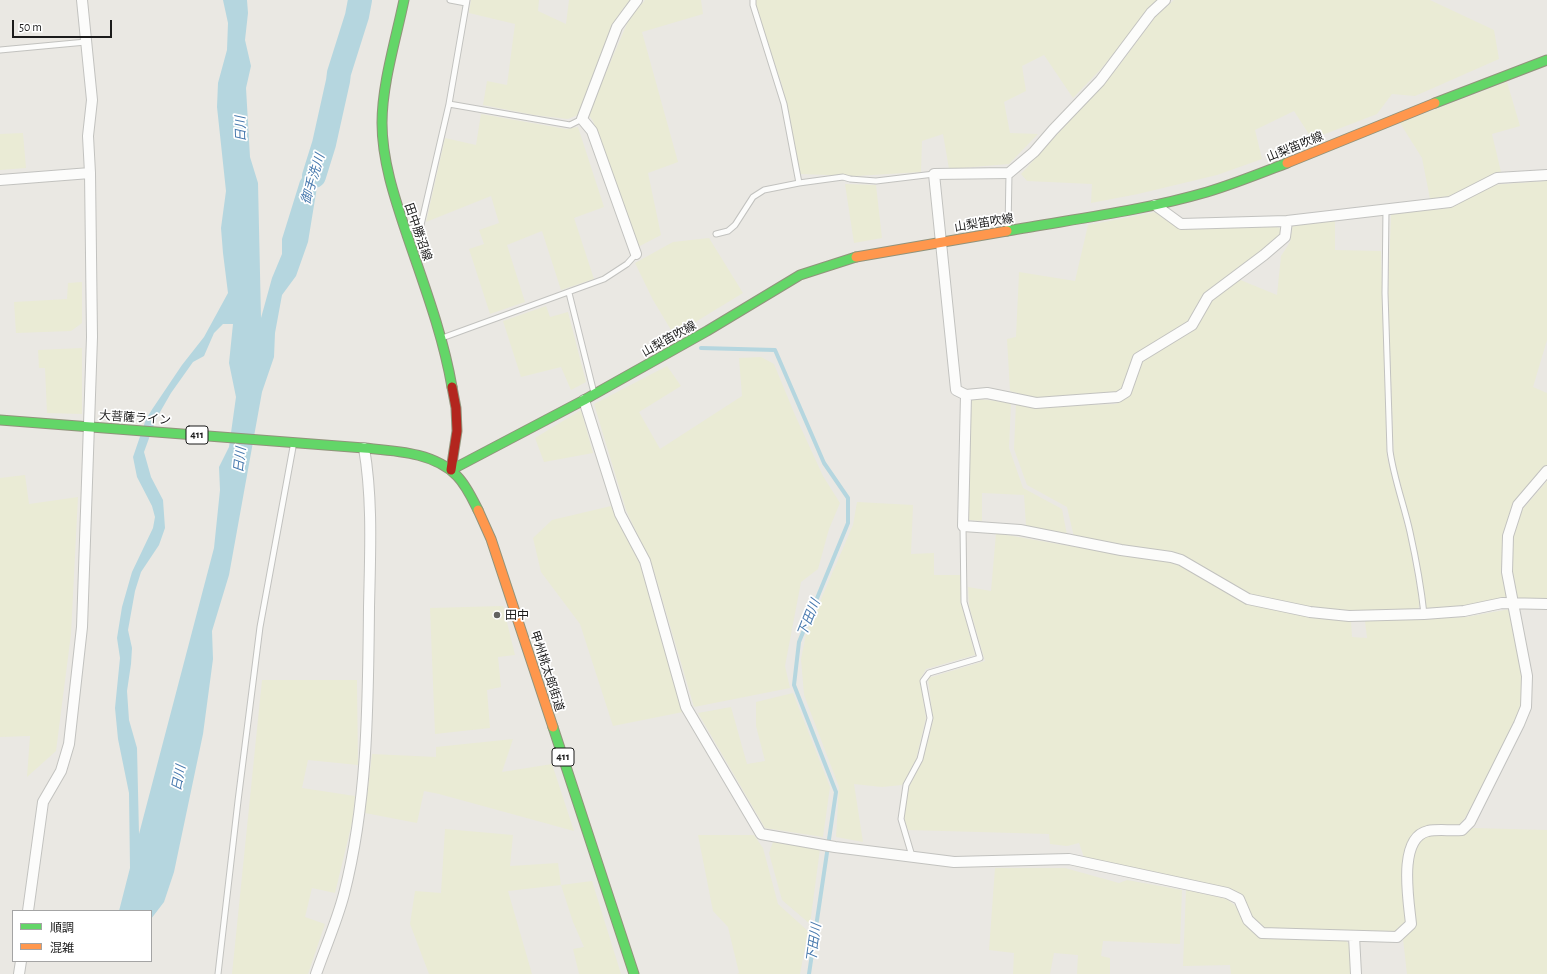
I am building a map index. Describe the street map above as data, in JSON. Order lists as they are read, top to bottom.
{
  "streets": {
    "main road": [
      "山梨笛吹線",
      "田中勝沼線",
      "大菩薩ライン",
      "411",
      "甲州桃太郎街道"
    ]
  },
  "crossings": [
    ["山梨笛吹線", "田中勝沼線"],
    ["山梨笛吹線", "甲州桃太郎街道"],
    ["田中勝沼線", "甲州桃太郎街道"],
    ["大菩薩ライン", "甲州桃太郎街道"]
  ],
  "water": ["日川", "御手洗川", "下田川"],
  "places": ["田中"],
  "legend": ["順調", "混雑"],
  "scale_bar": "50 m"
}
